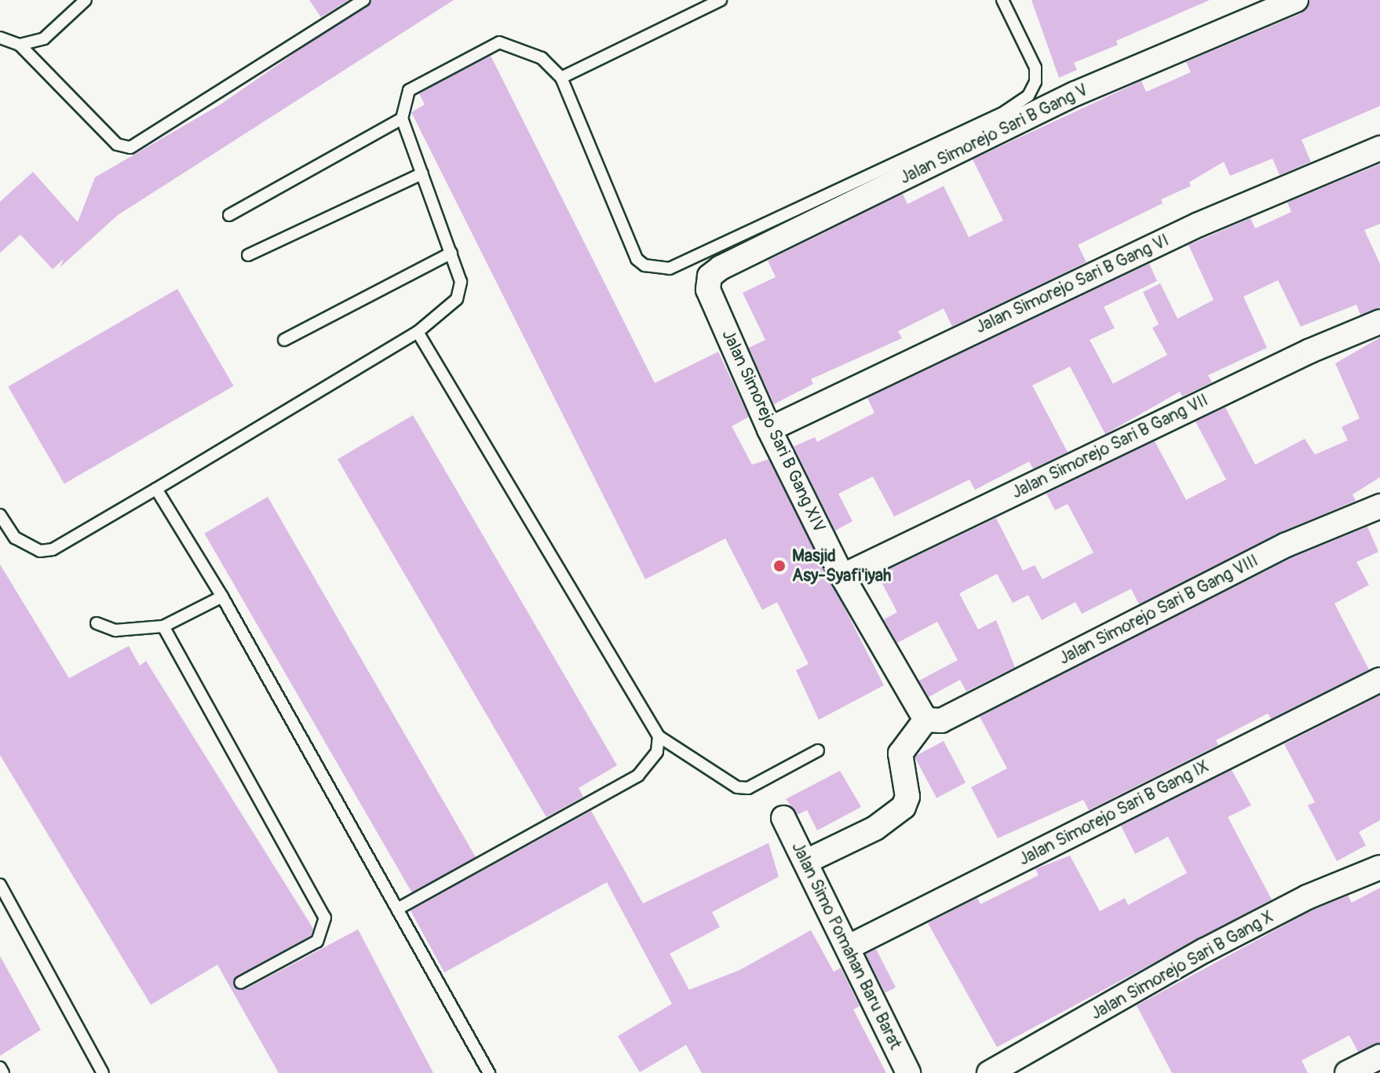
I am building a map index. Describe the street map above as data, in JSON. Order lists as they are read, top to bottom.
{
  "streets": {
    "street": [
      "Jalan Simorejo Sari B Gang V",
      "Jalan Simorejo Sari B Gang VI",
      "Jalan Simorejo Sari B Gang XIV",
      "Jalan Simorejo Sari B Gang VII",
      "Jalan Simorejo Sari B Gang VIII",
      "Jalan Simorejo Sari B Gang IX",
      "Jalan Simo Pomahan Baru Barat",
      "Jalan Simorejo Sari B Gang X"
    ]
  },
  "crossings": [
    ["Jalan Simorejo Sari B Gang V", "Jalan Simorejo Sari B Gang XIV"],
    ["Jalan Simorejo Sari B Gang VI", "Jalan Simorejo Sari B Gang XIV"],
    ["Jalan Simorejo Sari B Gang XIV", "Jalan Simorejo Sari B Gang VII"],
    ["Jalan Simorejo Sari B Gang XIV", "Jalan Simorejo Sari B Gang VIII"],
    ["Jalan Simorejo Sari B Gang IX", "Jalan Simo Pomahan Baru Barat"]
  ],
  "places": ["Masjid Asy-Syafi'iyah"]
}
